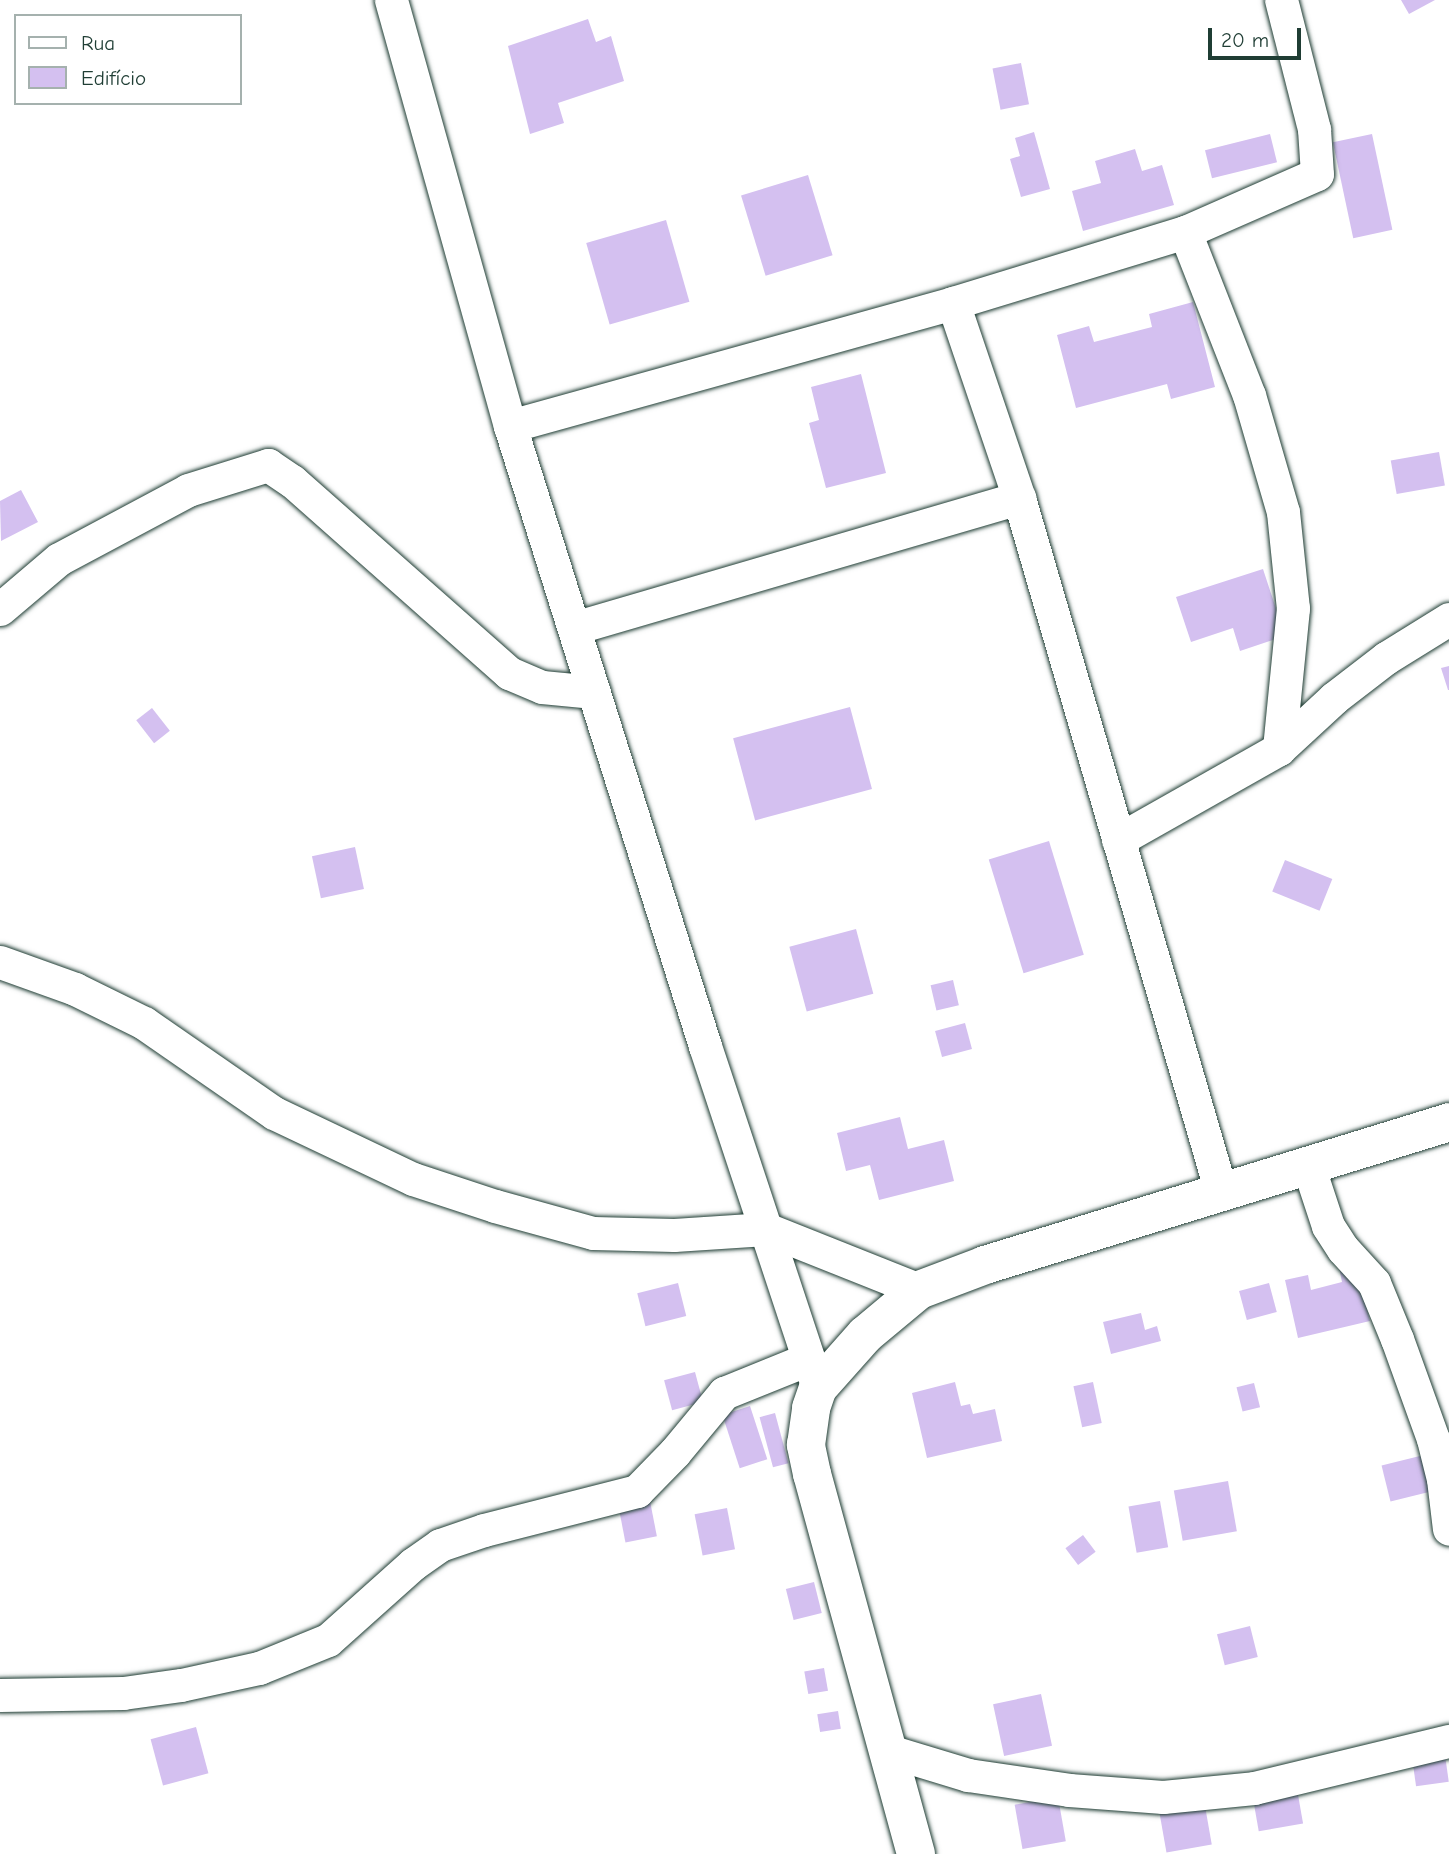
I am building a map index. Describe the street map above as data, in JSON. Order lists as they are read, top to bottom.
{
  "legend": ["Rua", "Edifício"],
  "scale_bar": "20 m"
}
